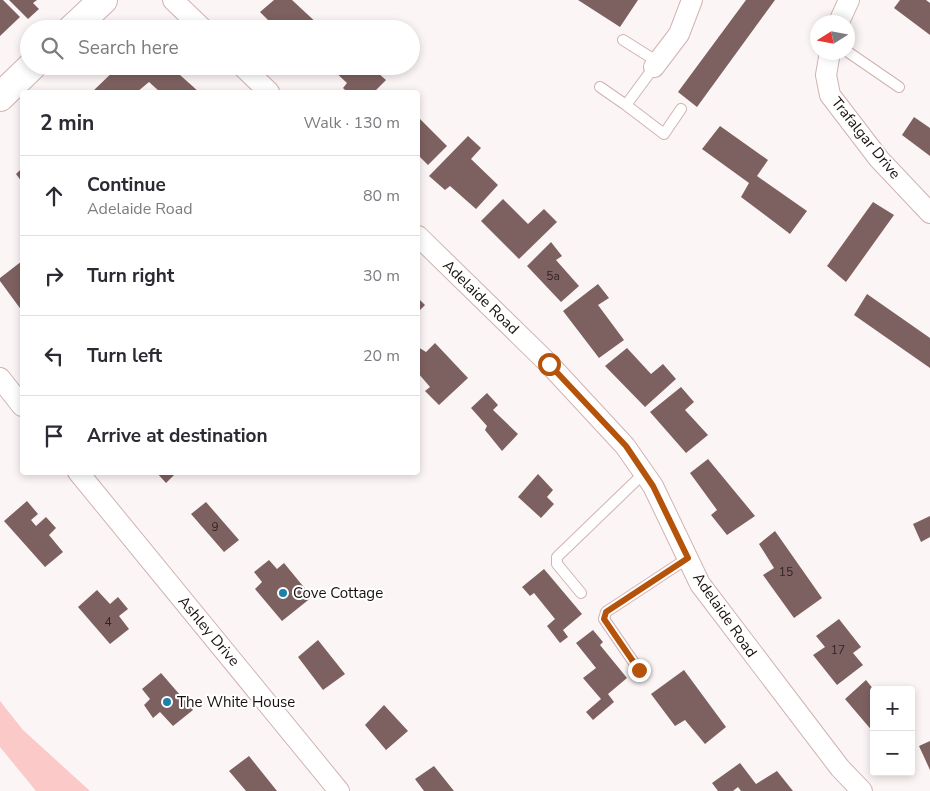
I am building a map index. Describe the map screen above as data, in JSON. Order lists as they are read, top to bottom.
{
  "streets": {
    "street": ["Trafalgar Drive", "Adelaide Road", "Ashley Drive"]
  },
  "places": ["Cove Cottage", "The White House"],
  "house_numbers": [
    "5a",
    "9",
    "15",
    "4",
    "17"
  ],
  "north": "left",
  "page": {
    "search": "Search here",
    "heading": ["2 min", "Walk · 130 m"],
    "list": [
      ["Continue", "Adelaide Road", "80 m"],
      ["Turn right", "30 m"],
      ["Turn left", "20 m"],
      "Arrive at destination"
    ],
    "map_buttons": ["+", "−"]
  }
}
